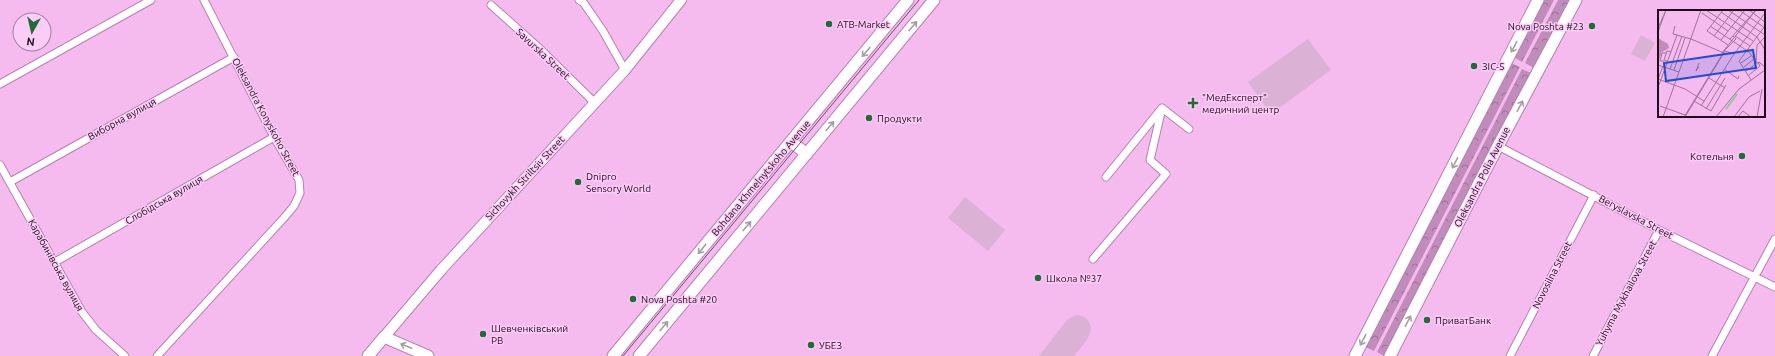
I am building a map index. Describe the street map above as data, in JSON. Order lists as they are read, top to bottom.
{
  "streets": {
    "main road": ["Oleksandra Polia Avenue", "Sichovykh Striltsiv Street", "Bohdana Khmelnytskoho Avenue"],
    "street": [
      "Savurska Street",
      "Oleksandra Konyskoho Street",
      "Виборна вулиця",
      "Слобідська вулиця",
      "Beryslavska Street",
      "Карабинівська вулиця",
      "Novosilna Street",
      "Yuhyma Mykhailova Street"
    ]
  },
  "crossings": [
    ["Savurska Street", "Sichovykh Striltsiv Street"],
    ["Oleksandra Konyskoho Street", "Виборна вулиця"],
    ["Oleksandra Konyskoho Street", "Слобідська вулиця"],
    ["Виборна вулиця", "Карабинівська вулиця"],
    ["Oleksandra Polia Avenue", "Beryslavska Street"],
    ["Слобідська вулиця", "Карабинівська вулиця"],
    ["Beryslavska Street", "Novosilna Street"],
    ["Beryslavska Street", "Yuhyma Mykhailova Street"]
  ],
  "places": {
    "other": [
      "ATB-Market",
      "Nova Poshta #23",
      "ЗІС-5",
      "Продукти",
      "Котельня",
      "Dnipro Sensory World",
      "Школа №37",
      "Nova Poshta #20",
      "ПриватБанк",
      "Шевченківський РВ",
      "УБЕЗ"
    ],
    "health": ["\"МедЕксперт\" медичний центр"]
  },
  "north": "bottom"
}
